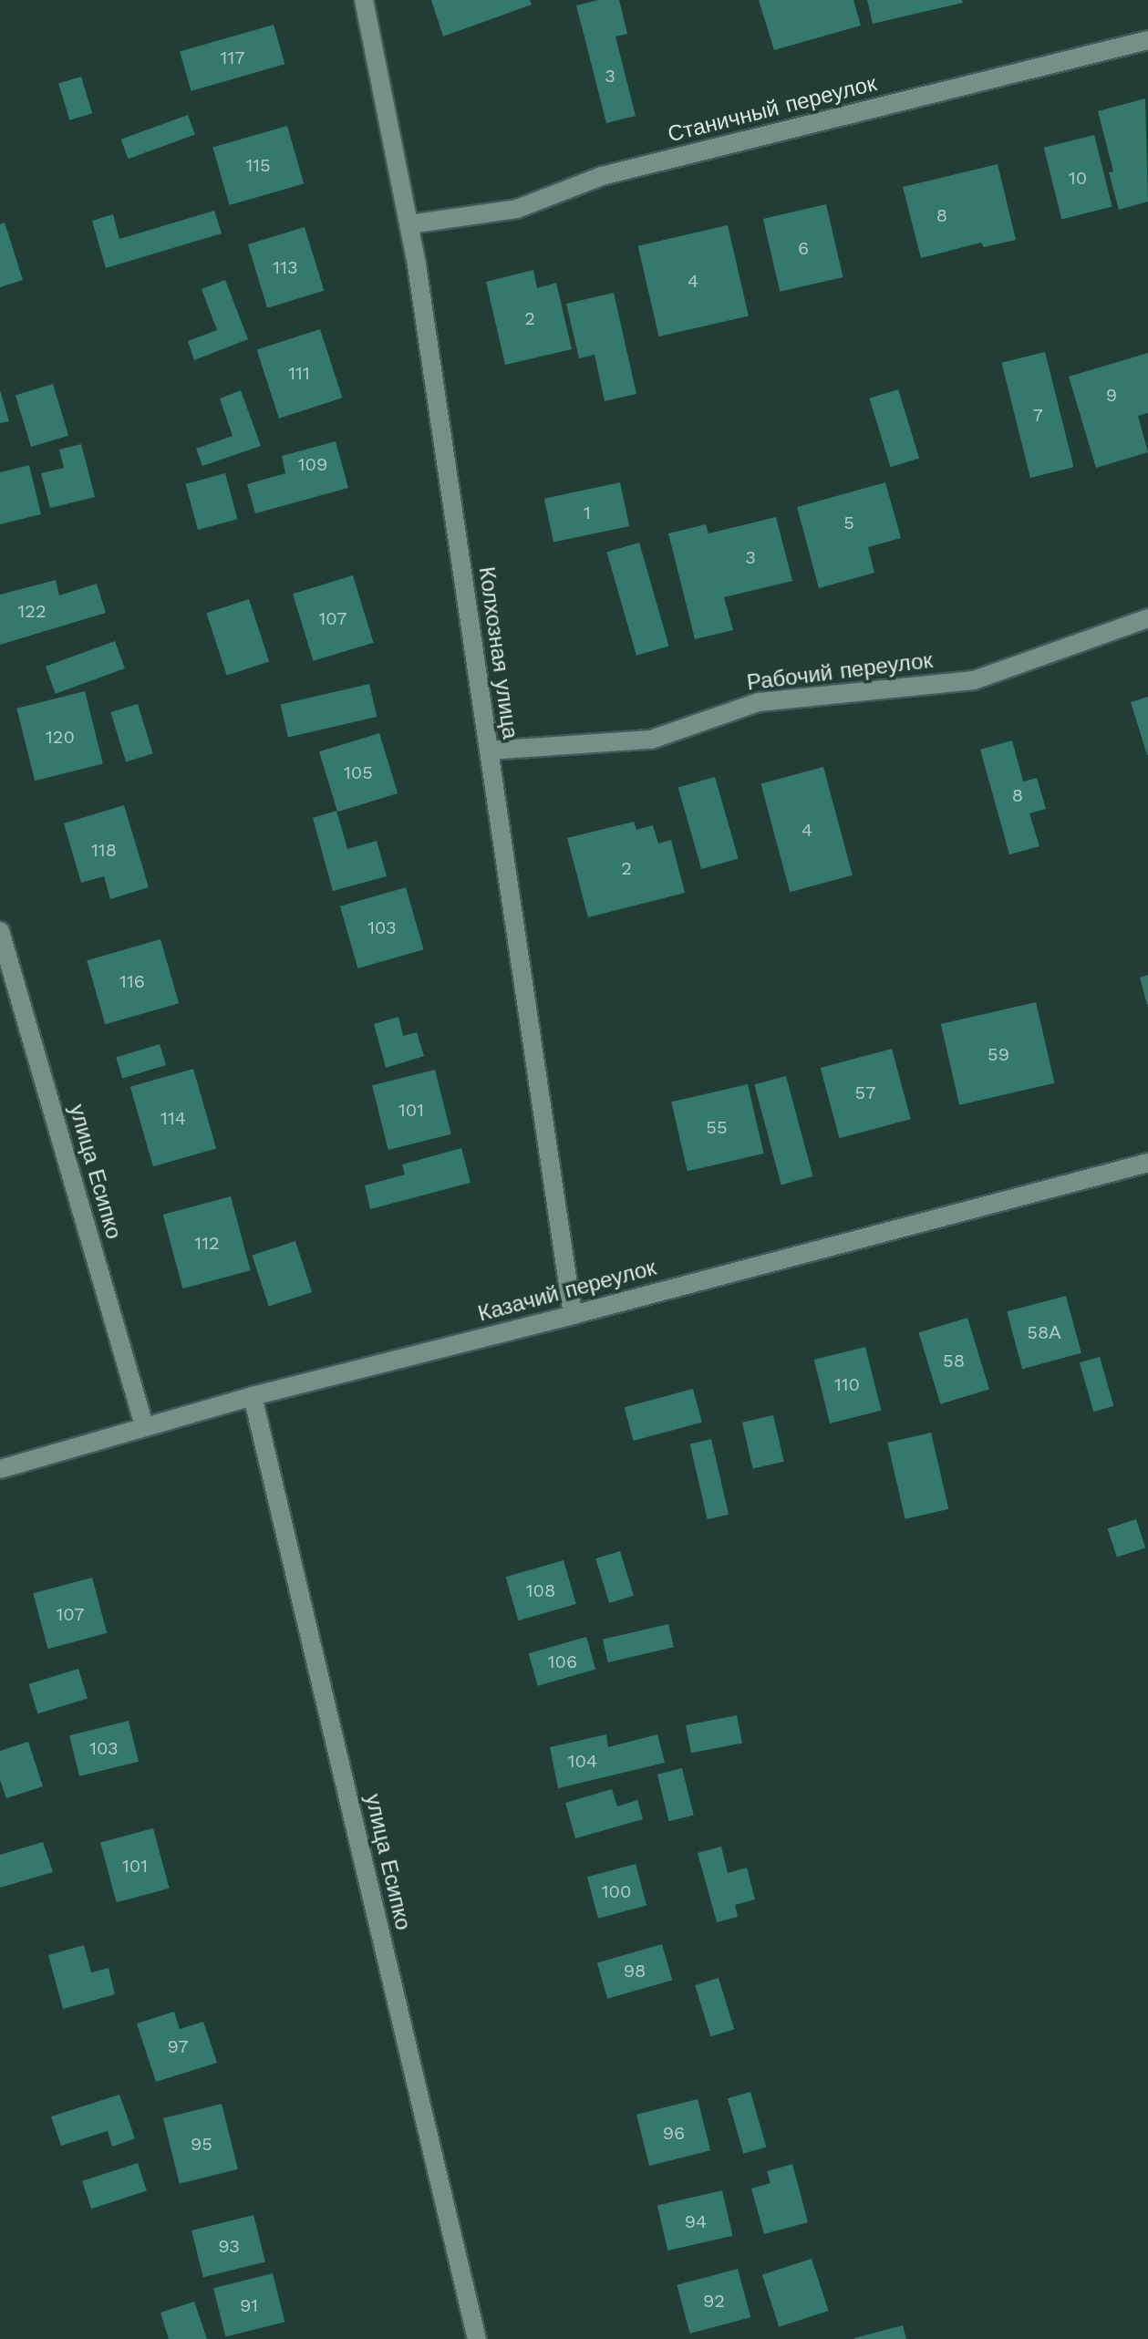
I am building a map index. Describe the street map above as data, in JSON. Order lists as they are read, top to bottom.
{
  "streets": {
    "street": [
      "Станичный переулок",
      "Колхозная улица",
      "Рабочий переулок",
      "улица Есипко",
      "Казачий переулок"
    ]
  },
  "crossings": [
    ["Станичный переулок", "Колхозная улица"],
    ["Колхозная улица", "Рабочий переулок"],
    ["Колхозная улица", "Казачий переулок"],
    ["улица Есипко", "Казачий переулок"]
  ],
  "house_numbers": [
    "117",
    "3",
    "115",
    "10",
    "8",
    "6",
    "113",
    "4",
    "2",
    "111",
    "9",
    "7",
    "109",
    "1",
    "5",
    "3",
    "122",
    "107",
    "120",
    "105",
    "8",
    "4",
    "118",
    "2",
    "103",
    "116",
    "59",
    "57",
    "101",
    "114",
    "55",
    "112",
    "58А",
    "58",
    "110",
    "108",
    "107",
    "106",
    "103",
    "104",
    "101",
    "100",
    "98",
    "97",
    "96",
    "95",
    "94",
    "93",
    "92",
    "91"
  ]
}
